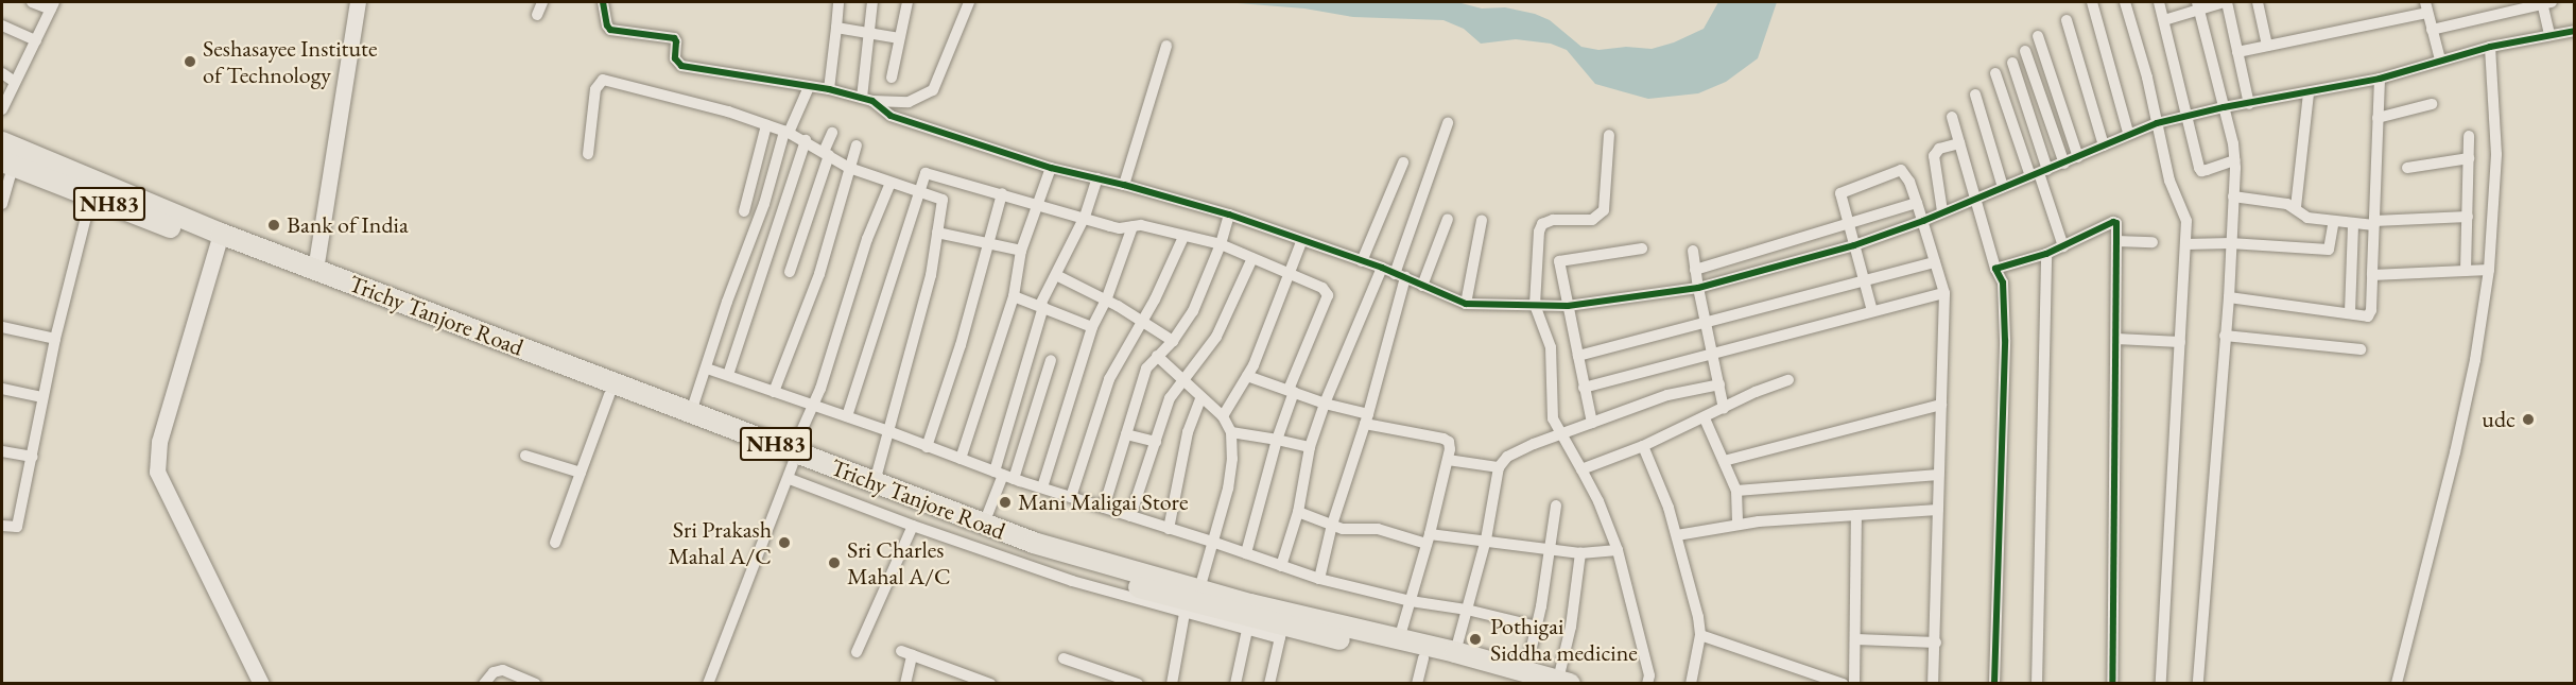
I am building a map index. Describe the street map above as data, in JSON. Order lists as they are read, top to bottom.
{
  "streets": {
    "highway": ["NH83", "Trichy Tanjore Road"]
  },
  "places": [
    "Seshasayee Institute of Technology",
    "Bank of India",
    "udc",
    "Mani Maligai Store",
    "Sri Prakash Mahal A/C",
    "Sri Charles Mahal A/C",
    "Pothigai Siddha medicine"
  ]
}
